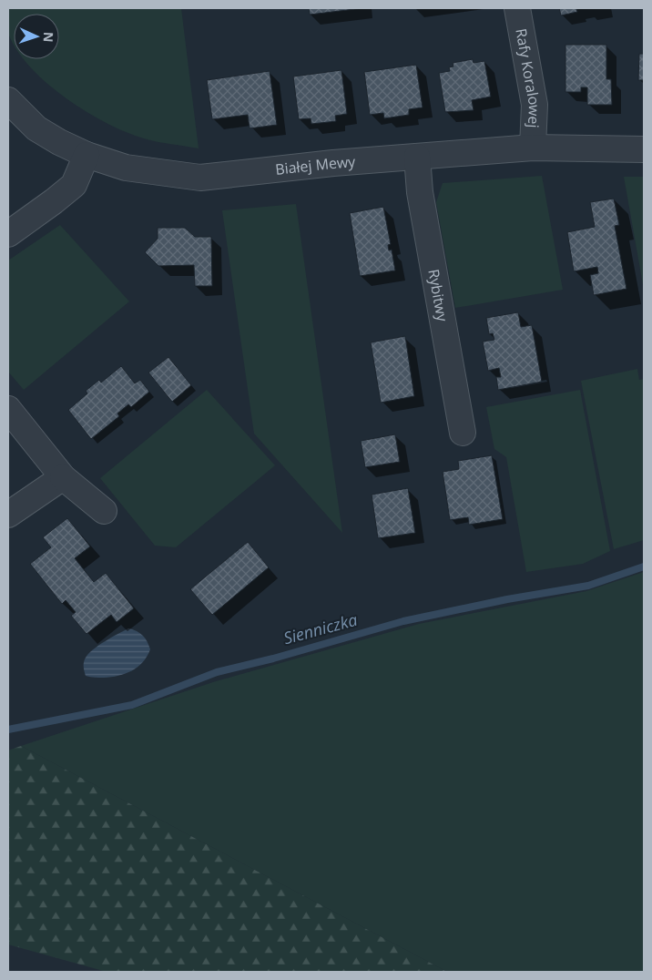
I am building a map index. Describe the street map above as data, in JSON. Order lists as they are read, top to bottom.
{
  "streets": {
    "street": ["Rafy Koralowej", "Białej Mewy", "Rybitwy"]
  },
  "crossings": [
    ["Rafy Koralowej", "Białej Mewy"],
    ["Białej Mewy", "Rybitwy"]
  ],
  "water": ["Sienniczka"],
  "north": "right"
}
